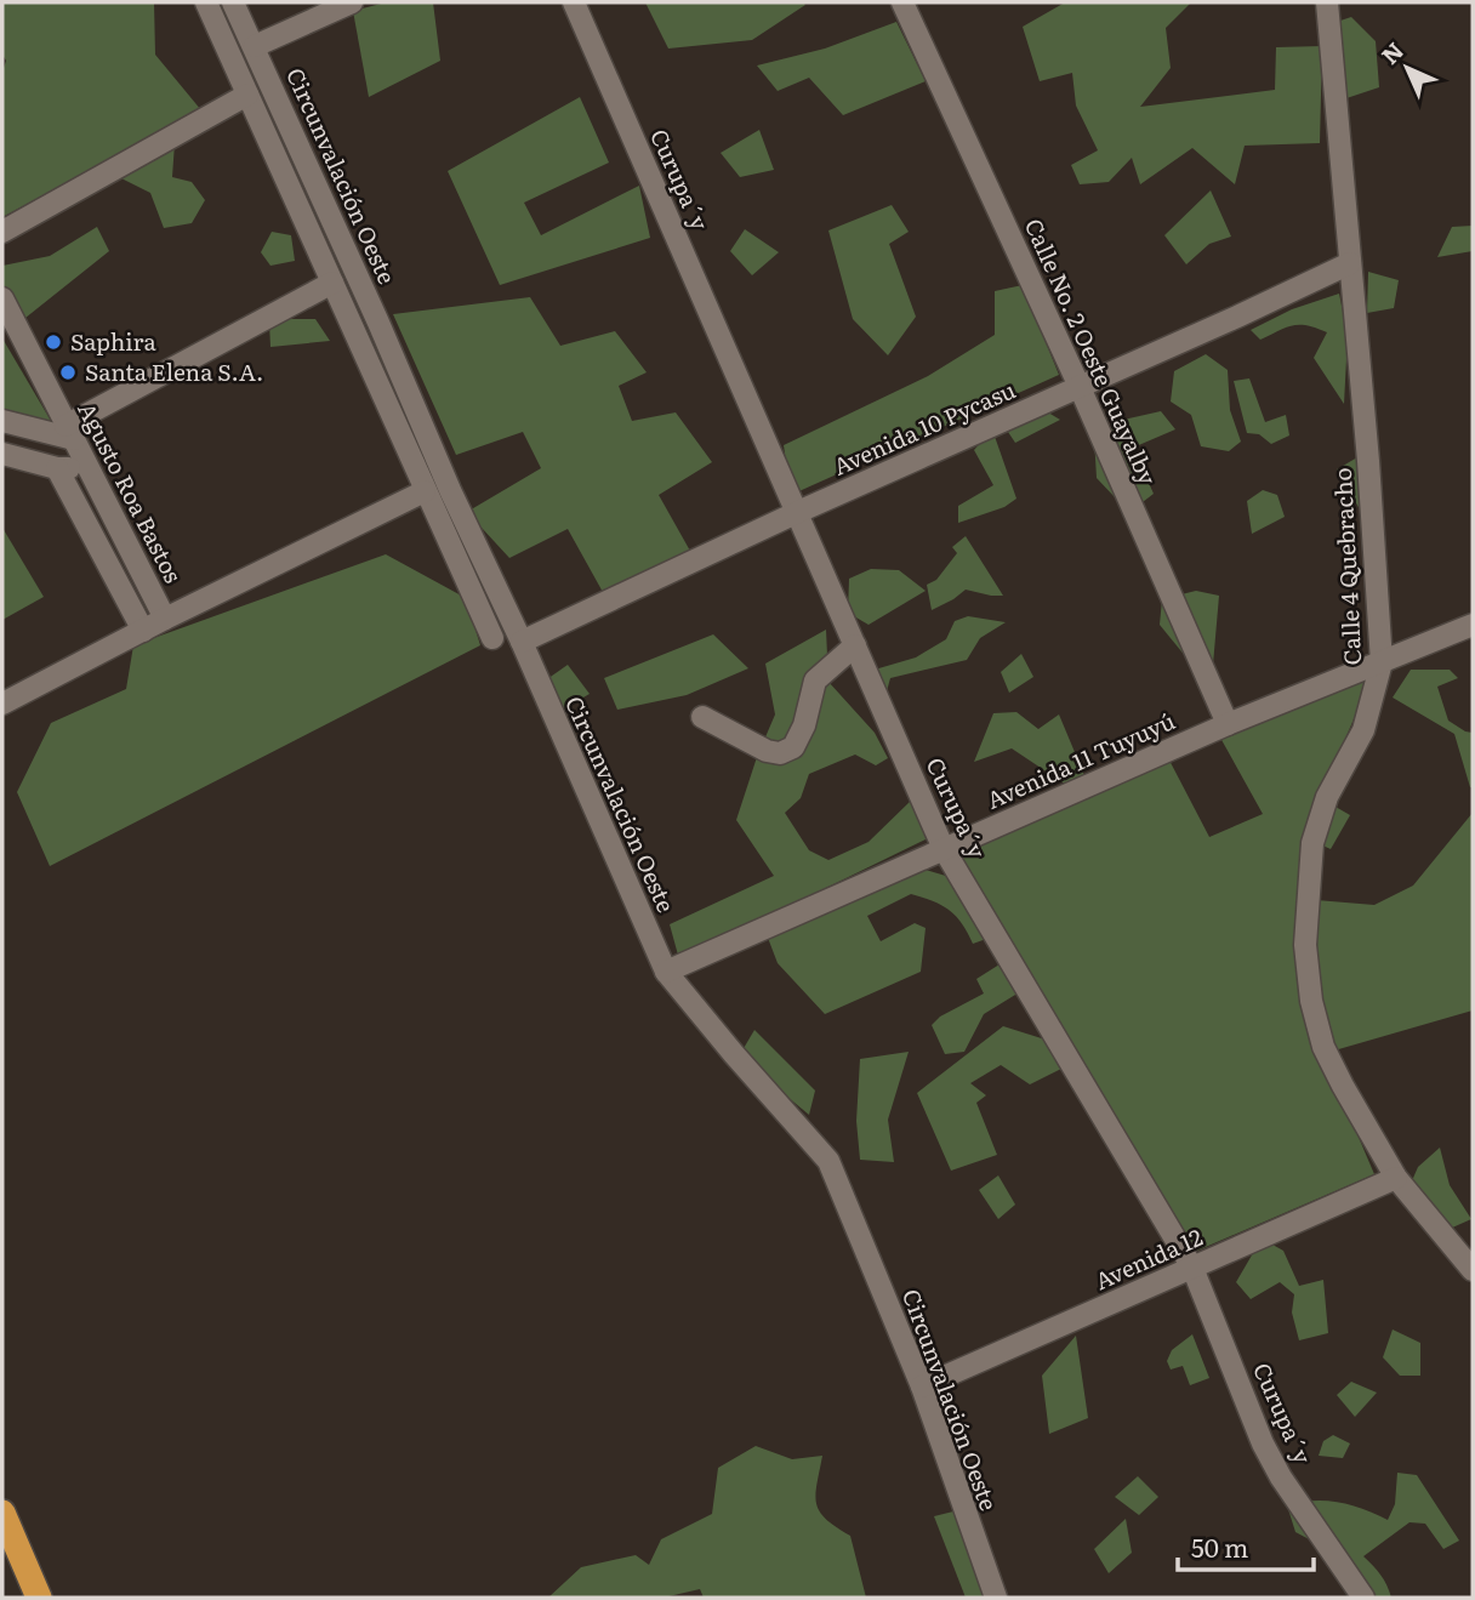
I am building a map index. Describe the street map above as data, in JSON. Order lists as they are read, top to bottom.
{
  "streets": {
    "street": [
      "Circunvalación Oeste",
      "Curupa´y",
      "Calle No. 2 Oeste Guayalby",
      "Avenida 10 Pycasu",
      "Agusto Roa Bastos",
      "Calle 4 Quebracho",
      "Avenida 11 Tuyuyú",
      "Avenida 12"
    ]
  },
  "crossings": [
    ["Circunvalación Oeste", "Avenida 10 Pycasu"],
    ["Circunvalación Oeste", "Avenida 11 Tuyuyú"],
    ["Circunvalación Oeste", "Avenida 12"],
    ["Curupa´y", "Avenida 10 Pycasu"],
    ["Curupa´y", "Avenida 11 Tuyuyú"],
    ["Curupa´y", "Avenida 12"],
    ["Calle No. 2 Oeste Guayalby", "Avenida 10 Pycasu"],
    ["Calle No. 2 Oeste Guayalby", "Avenida 11 Tuyuyú"],
    ["Avenida 10 Pycasu", "Calle 4 Quebracho"],
    ["Calle 4 Quebracho", "Avenida 11 Tuyuyú"],
    ["Calle 4 Quebracho", "Avenida 12"]
  ],
  "places": ["Saphira", "Santa Elena S.A."],
  "scale_bar": "50 m",
  "north": "top left"
}
